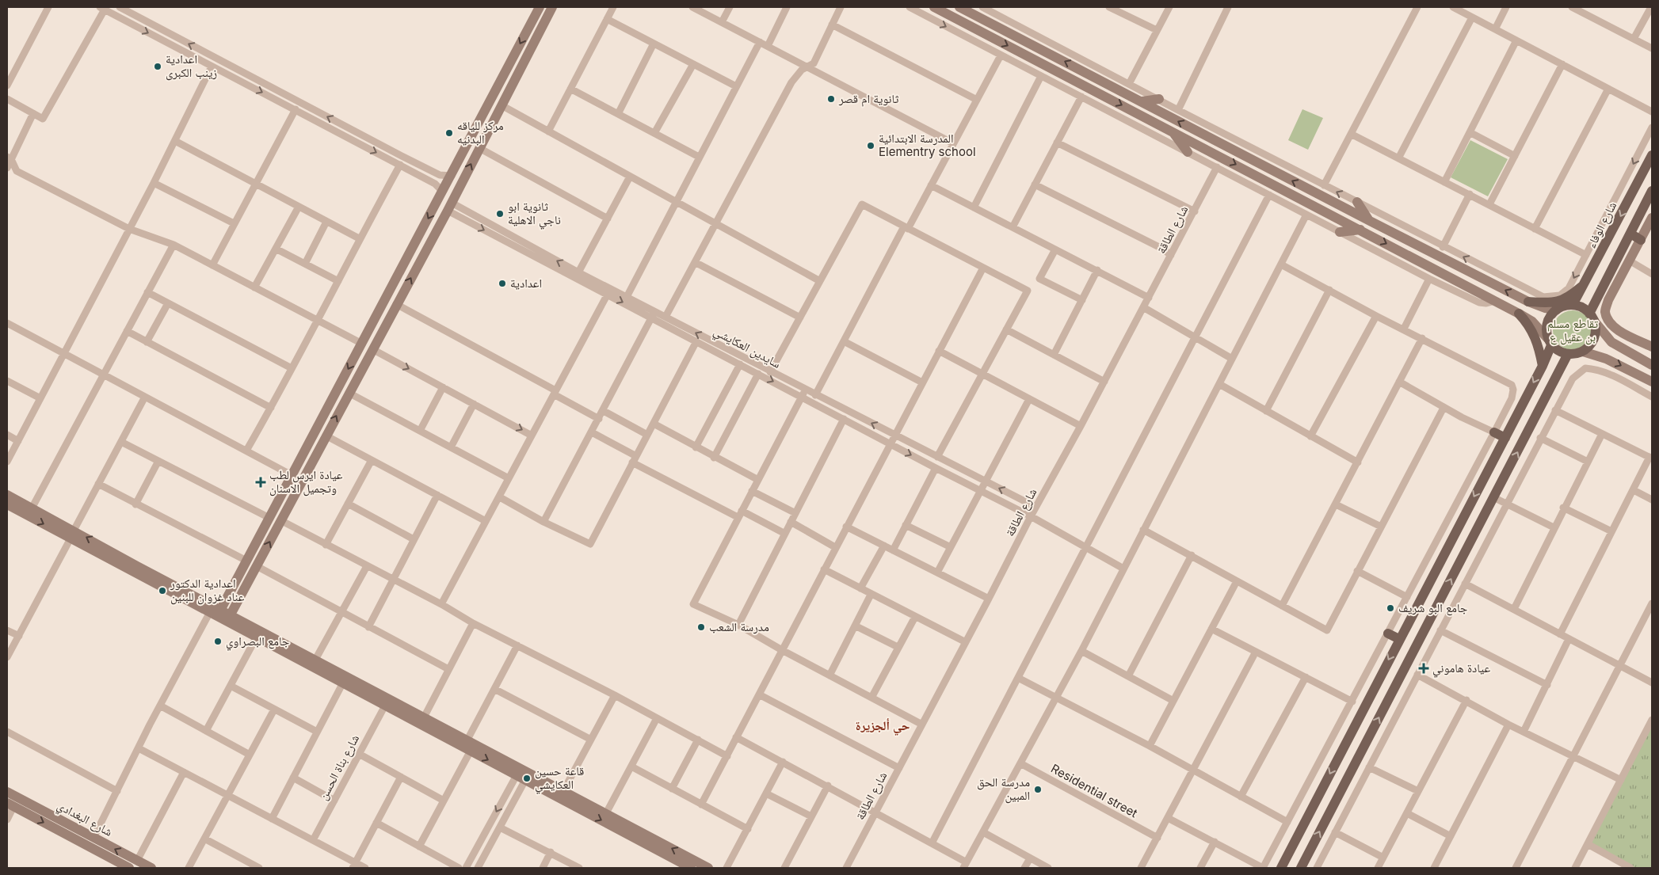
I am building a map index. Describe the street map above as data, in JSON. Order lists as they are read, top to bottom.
{
  "streets": {
    "main road": ["شارع الوفاء"],
    "street": [
      "شارع الطاقة",
      "سايدين العكايشي",
      "شارع بناة الحسن",
      "Residential street",
      "شارع البغدادي"
    ]
  },
  "crossings": [
    ["شارع الطاقة", "سايدين العكايشي"]
  ],
  "districts": ["حي ألجزيرة"],
  "parks": ["تقاطع مسلم بن عقيل ع"],
  "places": {
    "other": [
      "اعدادية زينب الكبرى",
      "ثانوية ام قصر",
      "مركز للياقه البدنيه",
      "المدرسة الابتدائية Elementry school",
      "ثانوية ابو ناجي الاهلية",
      "اعدادية",
      "اعدادية الدكتور عناد غزوان للبنين",
      "جامع البو شريف",
      "مدرسة الشعب",
      "جامع البصراوي",
      "قاعة حسين العكايشي",
      "مدرسة الحق المبين"
    ],
    "health": ["عيادة ايرس لطب وتجميل الاسنان", "عيادة هاموني"]
  }
}
